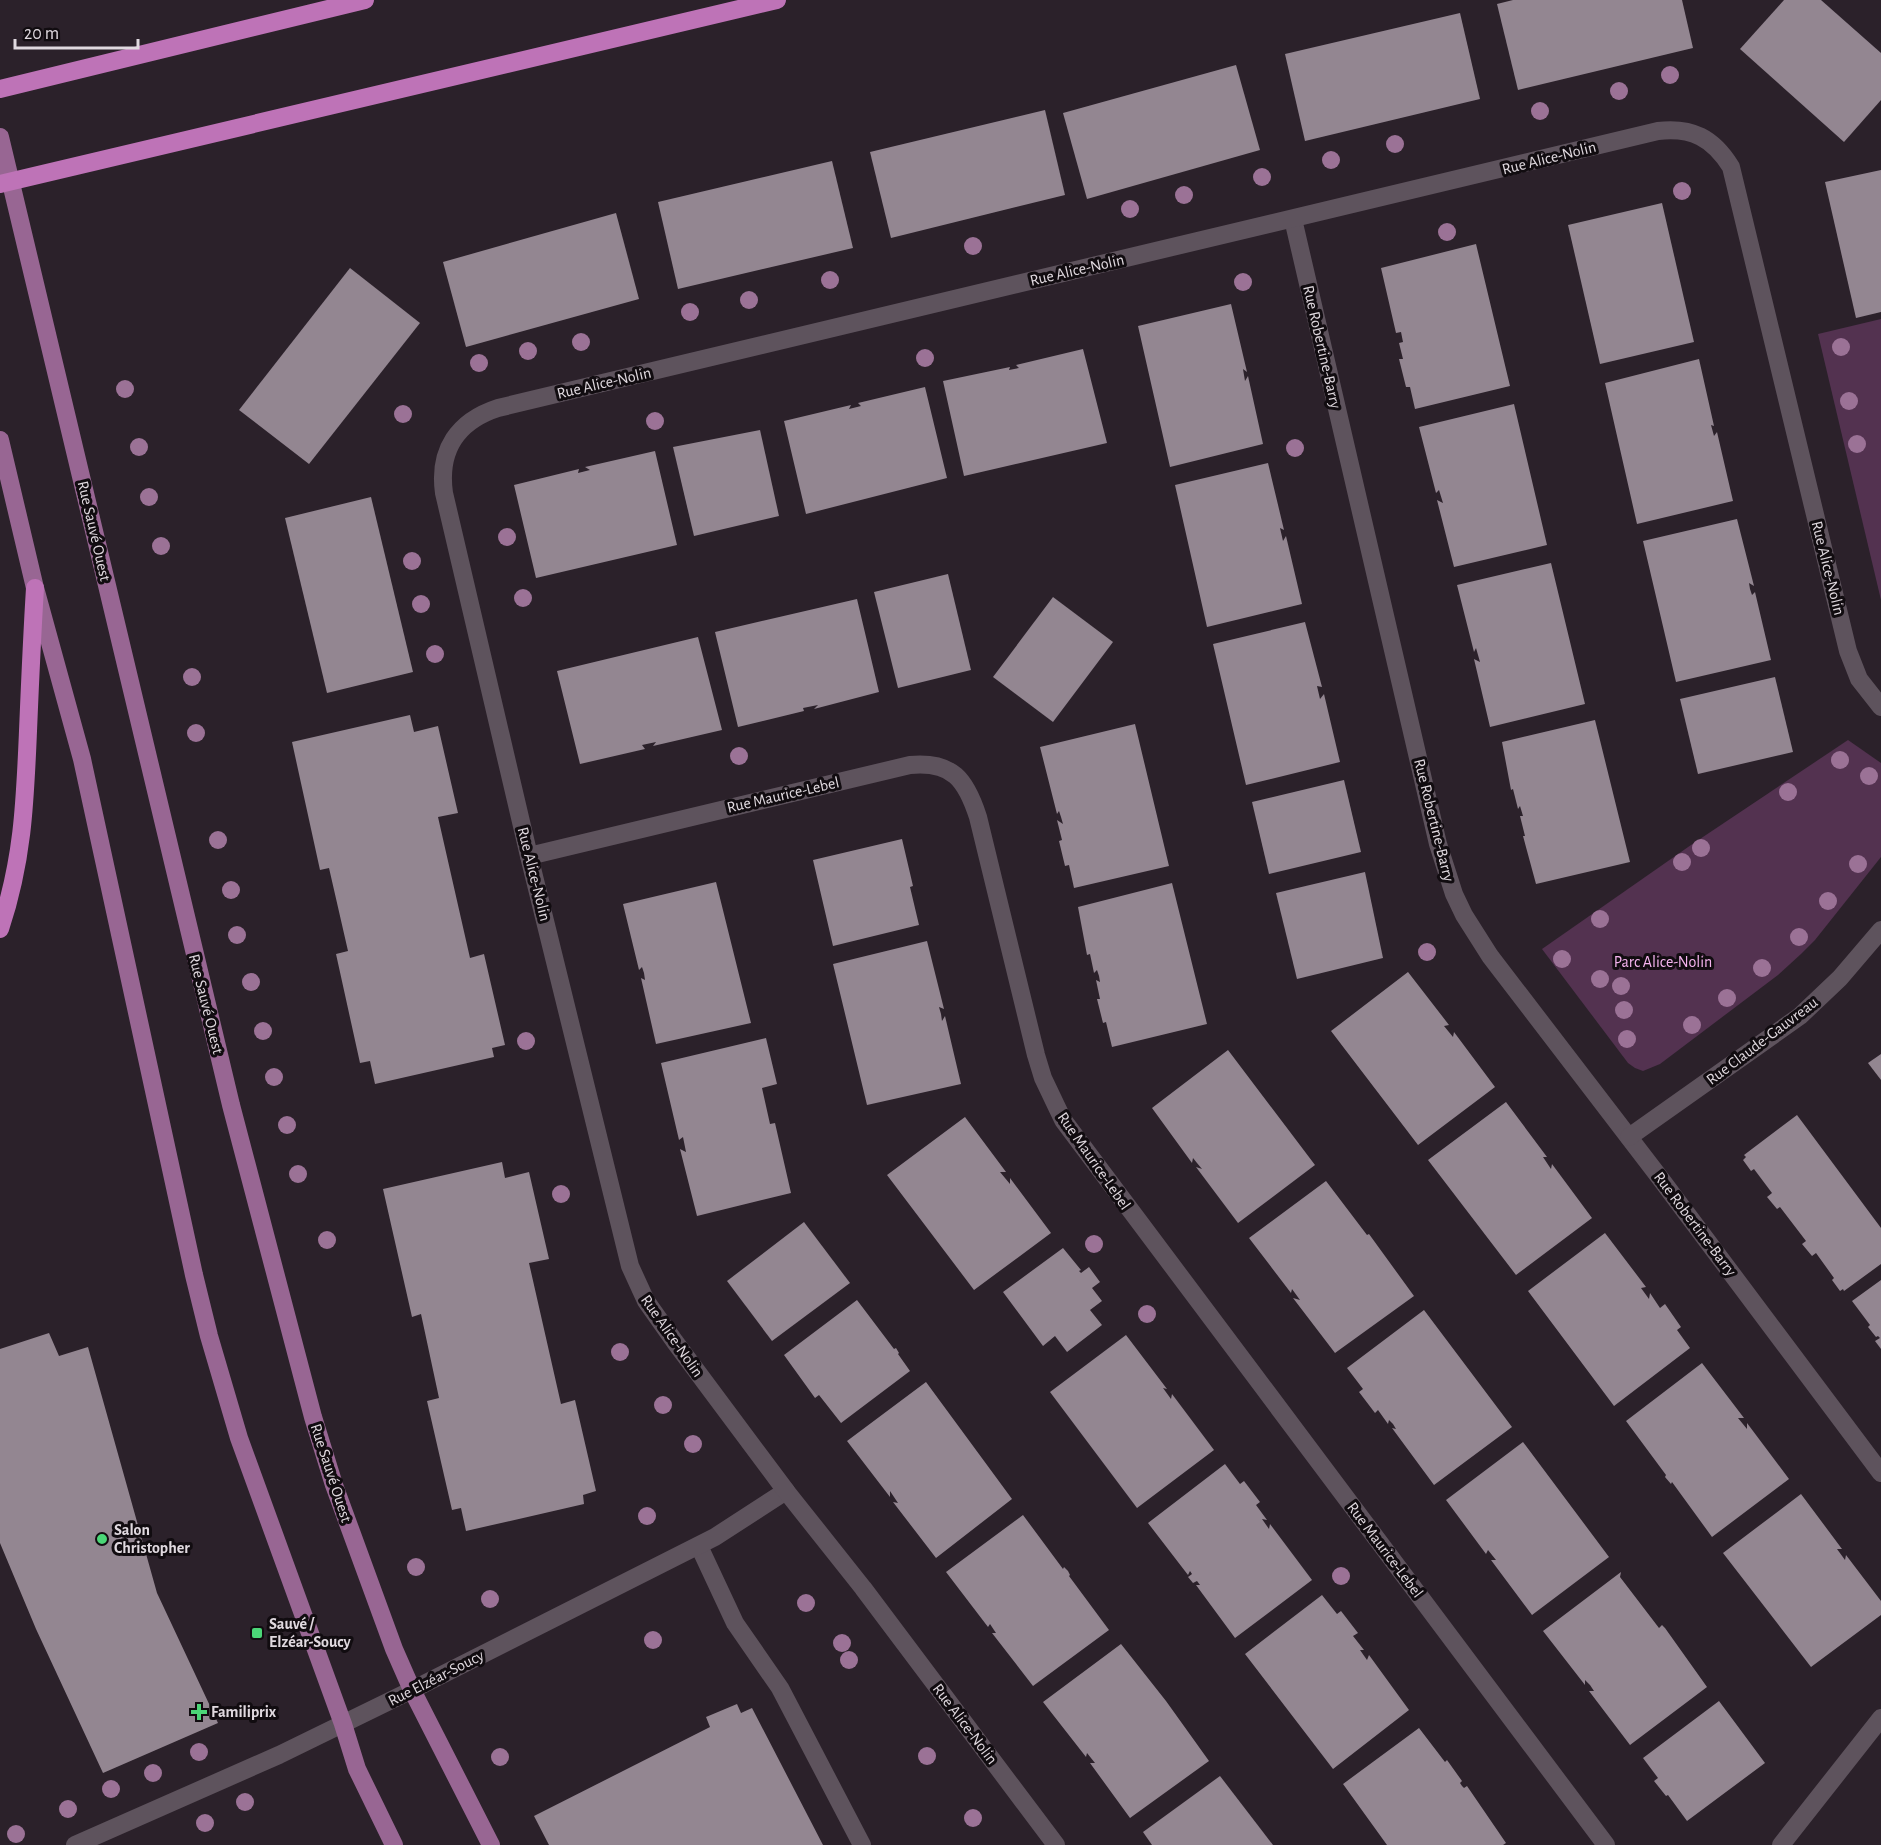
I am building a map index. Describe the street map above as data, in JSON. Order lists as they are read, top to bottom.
{
  "streets": {
    "main road": ["Rue Sauvé Ouest"],
    "street": [
      "Rue Alice-Nolin",
      "Rue Robertine-Barry",
      "Rue Maurice-Lebel",
      "Rue Claude-Gauvreau",
      "Rue Elzéar-Soucy"
    ]
  },
  "crossings": [
    ["Rue Alice-Nolin", "Rue Robertine-Barry"],
    ["Rue Alice-Nolin", "Rue Maurice-Lebel"],
    ["Rue Alice-Nolin", "Rue Elzéar-Soucy"],
    ["Rue Robertine-Barry", "Rue Claude-Gauvreau"],
    ["Rue Sauvé Ouest", "Rue Elzéar-Soucy"]
  ],
  "parks": ["Parc Alice-Nolin"],
  "places": {
    "other": ["Salon Christopher"],
    "transit": ["Sauvé / Elzéar-Soucy"],
    "health": ["Familiprix"]
  },
  "scale_bar": "20 m"
}
